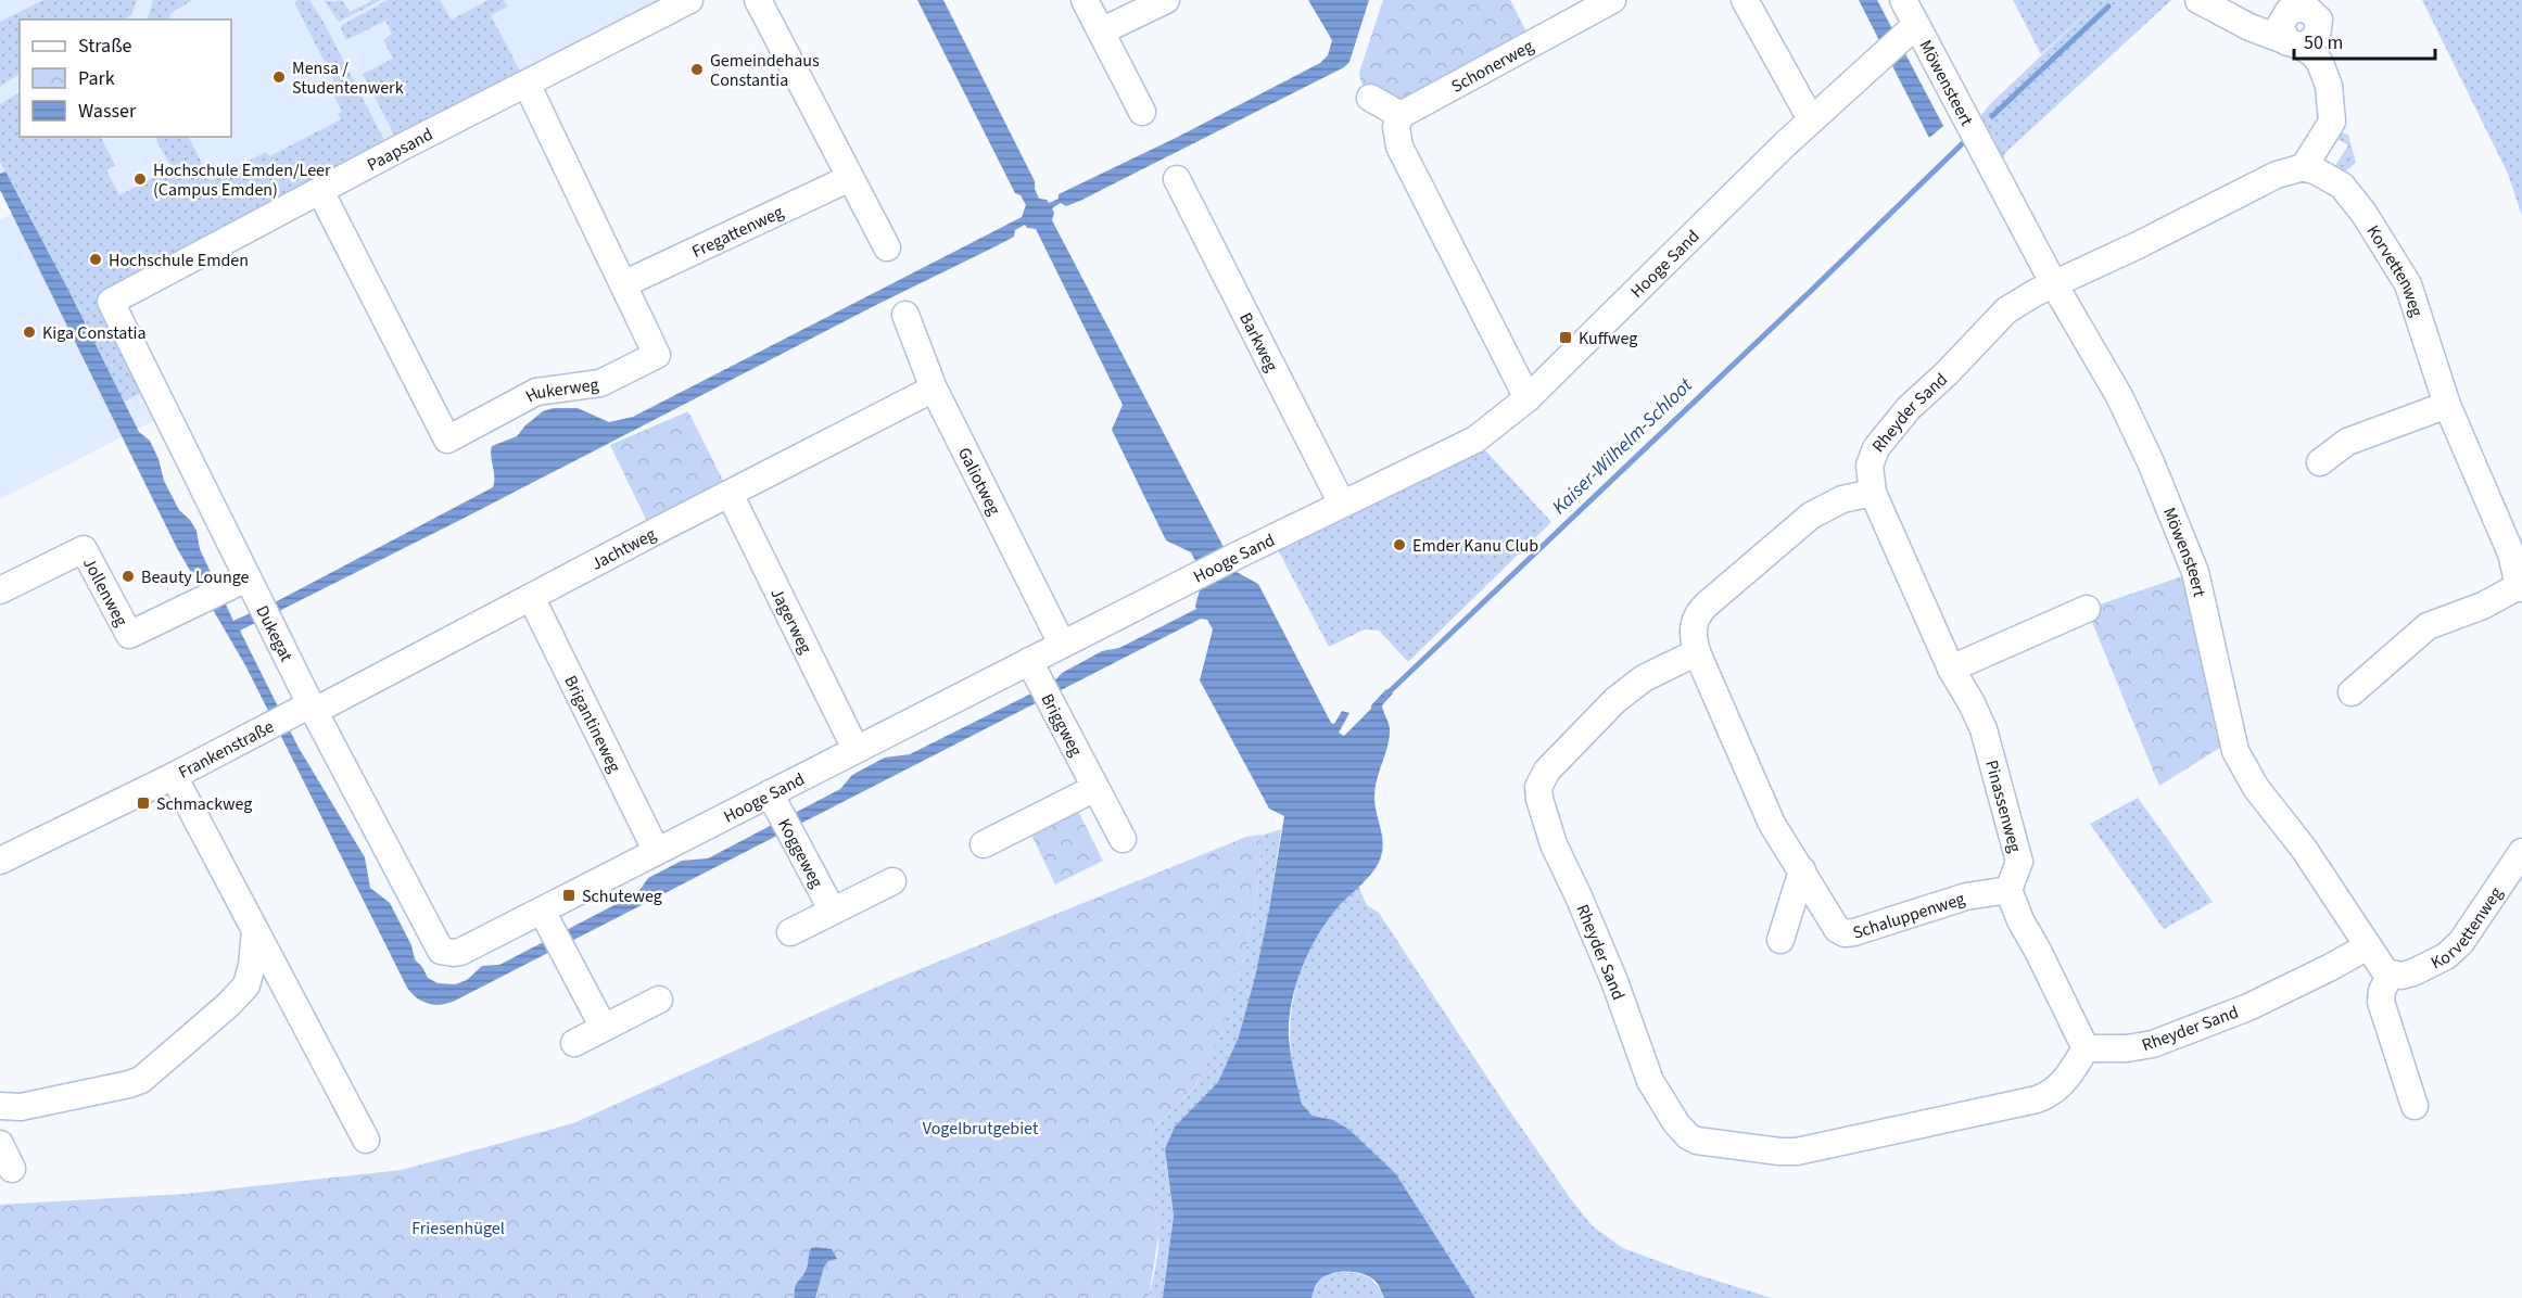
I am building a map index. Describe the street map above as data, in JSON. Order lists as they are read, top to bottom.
{
  "streets": {
    "street": [
      "Schonerweg",
      "Möwensteert",
      "Paapsand",
      "Fregattenweg",
      "Hooge Sand",
      "Korvettenweg",
      "Barkweg",
      "Hukerweg",
      "Rheyder Sand",
      "Galiotweg",
      "Jachtweg",
      "Jollenweg",
      "Jagerweg",
      "Dukegat",
      "Brigantineweg",
      "Briggweg",
      "Frankenstraße",
      "Pinassenweg",
      "Koggeweg",
      "Schaluppenweg"
    ]
  },
  "crossings": [
    ["Möwensteert", "Hooge Sand"],
    ["Möwensteert", "Korvettenweg"],
    ["Möwensteert", "Rheyder Sand"],
    ["Paapsand", "Hukerweg"],
    ["Paapsand", "Dukegat"],
    ["Fregattenweg", "Hukerweg"],
    ["Hooge Sand", "Barkweg"],
    ["Hooge Sand", "Galiotweg"],
    ["Hooge Sand", "Jagerweg"],
    ["Hooge Sand", "Dukegat"],
    ["Hooge Sand", "Brigantineweg"],
    ["Hooge Sand", "Briggweg"],
    ["Hooge Sand", "Koggeweg"],
    ["Rheyder Sand", "Pinassenweg"],
    ["Rheyder Sand", "Schaluppenweg"],
    ["Galiotweg", "Jachtweg"],
    ["Jachtweg", "Jagerweg"],
    ["Jachtweg", "Dukegat"],
    ["Jachtweg", "Brigantineweg"],
    ["Jachtweg", "Frankenstraße"],
    ["Jollenweg", "Dukegat"],
    ["Dukegat", "Frankenstraße"],
    ["Pinassenweg", "Schaluppenweg"]
  ],
  "water": ["Kaiser-Wilhelm-Schloot"],
  "parks": ["Vogelbrutgebiet", "Friesenhügel"],
  "places": {
    "other": [
      "Gemeindehaus Constantia",
      "Mensa / Studentenwerk",
      "Hochschule Emden/Leer (Campus Emden)",
      "Hochschule Emden",
      "Kiga Constatia",
      "Emder Kanu Club",
      "Beauty Lounge"
    ],
    "transit": ["Kuffweg", "Schmackweg", "Schuteweg"]
  },
  "legend": ["Straße", "Park", "Wasser"],
  "scale_bar": "50 m"
}
